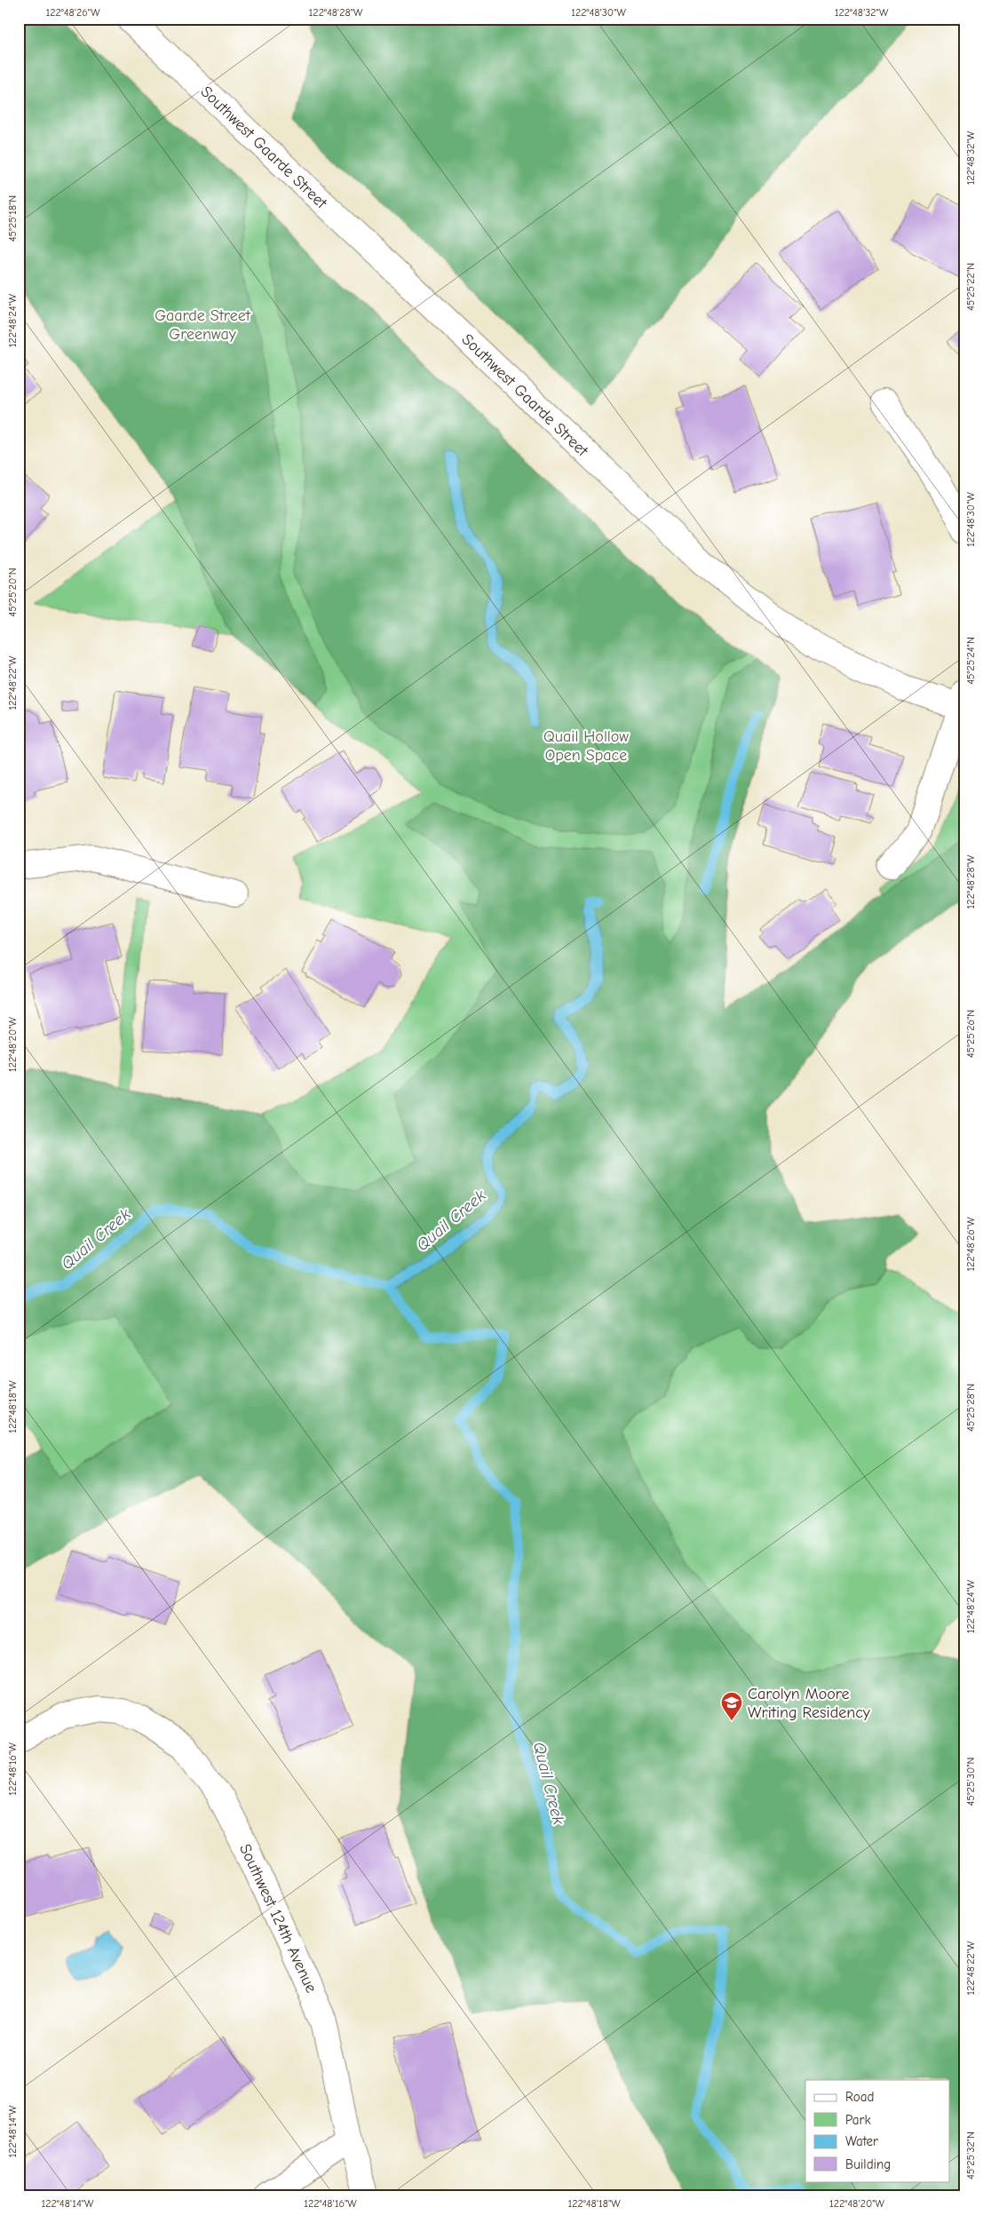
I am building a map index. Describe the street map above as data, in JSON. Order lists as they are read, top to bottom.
{
  "streets": {
    "street": ["Southwest Gaarde Street", "Southwest 124th Avenue"]
  },
  "water": ["Quail Creek"],
  "parks": ["Gaarde Street Greenway", "Quail Hollow Open Space"],
  "places": {
    "school or university": ["Carolyn Moore Writing Residency"]
  },
  "legend": [
    "Road",
    "Park",
    "Water",
    "Building"
  ],
  "coordinates": [
    "122°48'26\"W",
    "122°48'28\"W",
    "122°48'30\"W",
    "122°48'32\"W",
    "45°25'18\"N",
    "45°25'22\"N",
    "122°48'24\"W",
    "45°25'20\"N",
    "45°25'24\"N",
    "122°48'22\"W",
    "45°25'26\"N",
    "122°48'20\"W",
    "122°48'18\"W",
    "45°25'28\"N",
    "122°48'16\"W",
    "45°25'30\"N",
    "122°48'14\"W",
    "45°25'32\"N"
  ]
}
